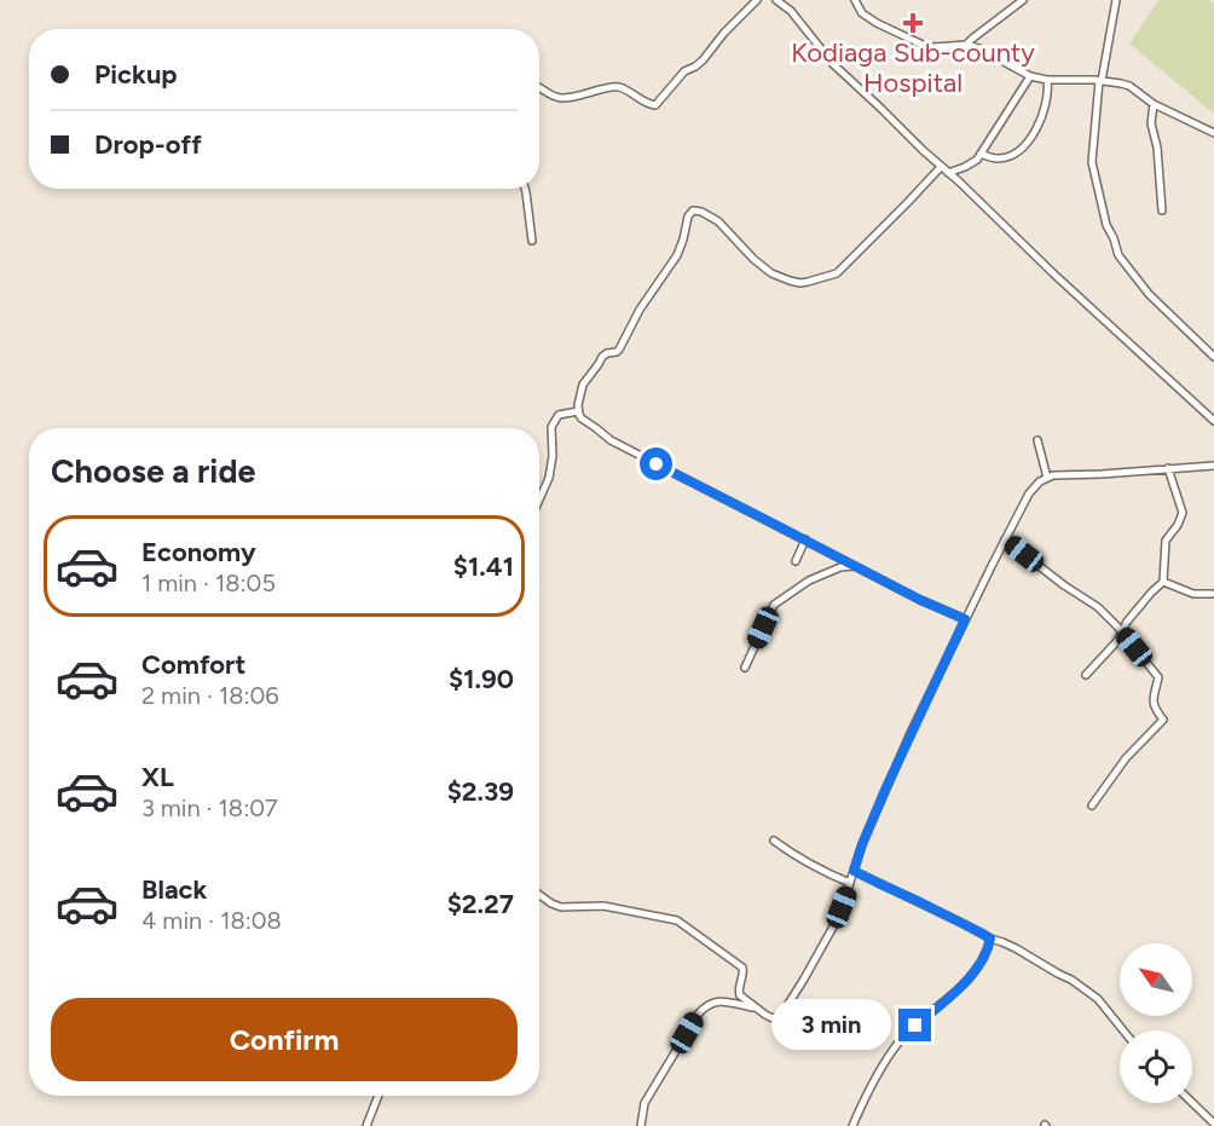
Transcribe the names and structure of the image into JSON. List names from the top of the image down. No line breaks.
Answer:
{"places":{"health":["Kodiaga Sub-county Hospital"]},"north":"top left","page":{"banner":["Pickup","Drop-off"],"heading":"Choose a ride","list":[{"name":"Economy","note":"1 min · 18:05","value":"$1.41"},{"name":"Comfort","note":"2 min · 18:06","value":"$1.90"},{"name":"XL","note":"3 min · 18:07","value":"$2.39"},{"name":"Black","note":"4 min · 18:08","value":"$2.27"}],"buttons":"Confirm","bubble":"3 min"}}
